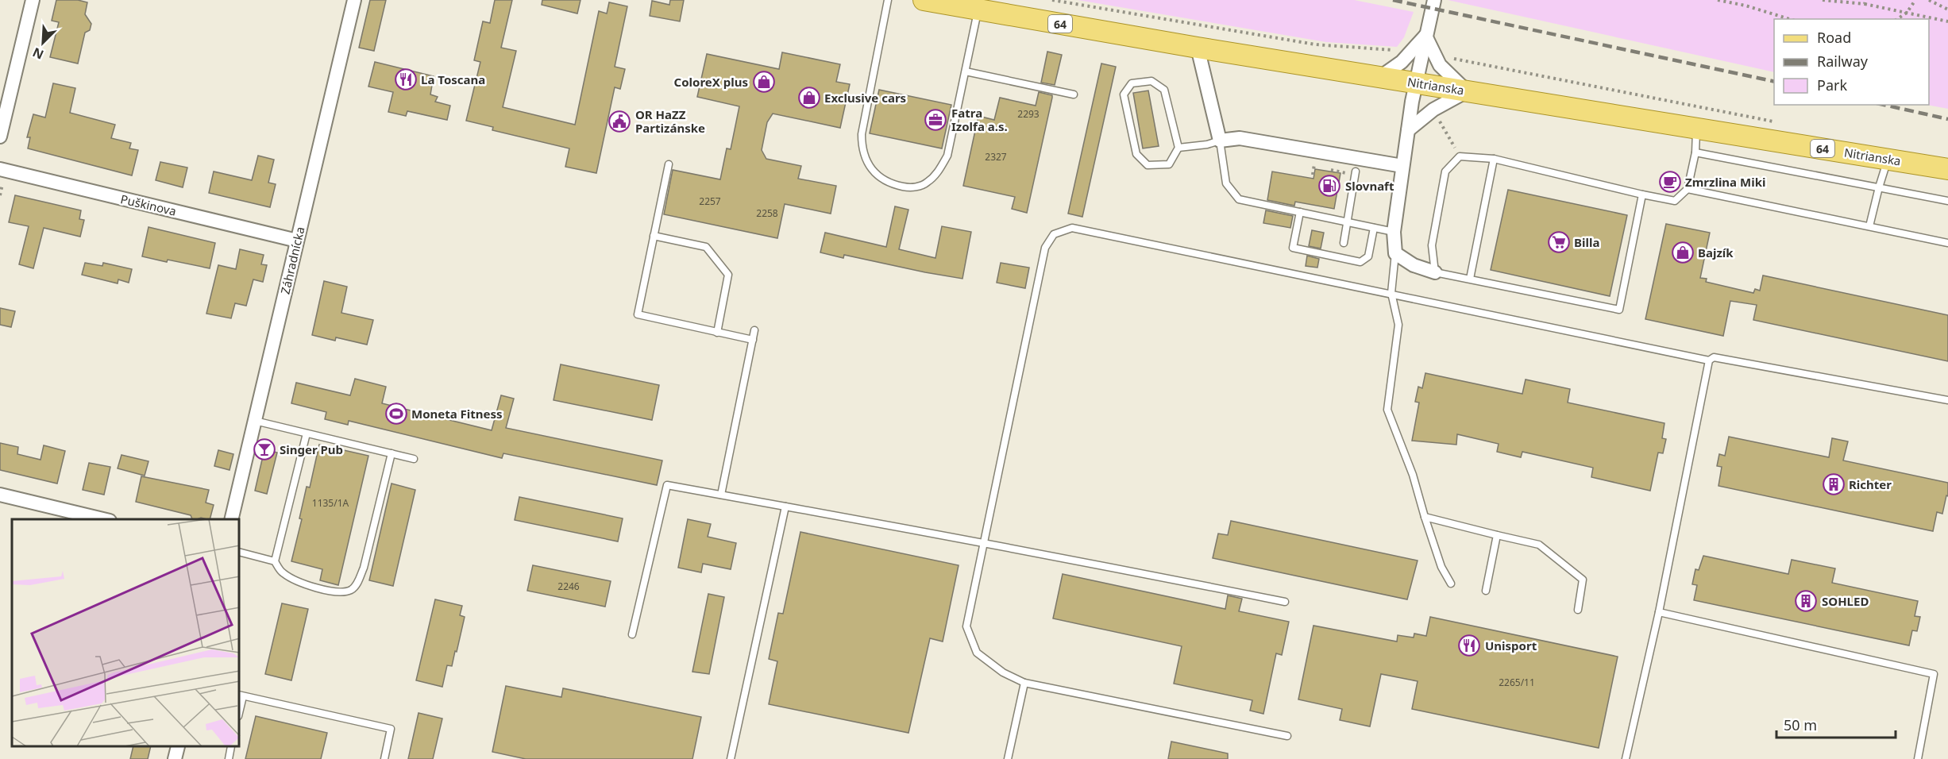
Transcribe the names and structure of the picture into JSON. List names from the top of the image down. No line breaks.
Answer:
{"streets":{"main road":["64","Nitrianska"],"street":["Puškinova","Záhradnícka"]},"crossings":[["Puškinova","Záhradnícka"]],"places":{"restaurant":["La Toscana","Unisport"],"shop":["ColoreX plus","Exclusive cars","Bajzík"],"office":["Fatra Izolfa a.s."],"public building":["OR HaZZ Partizánske"],"cafe":["Zmrzlina Miki"],"fuel station":["Slovnaft"],"supermarket":["Billa"],"sports":["Moneta Fitness"],"bar":["Singer Pub"],"building":["Richter","SOHLED"]},"house_numbers":["2293","2327","2257","2258","1135/1A","2246","2265/11"],"legend":["Road","Railway","Park"],"scale_bar":"50 m","north":"bottom left"}
